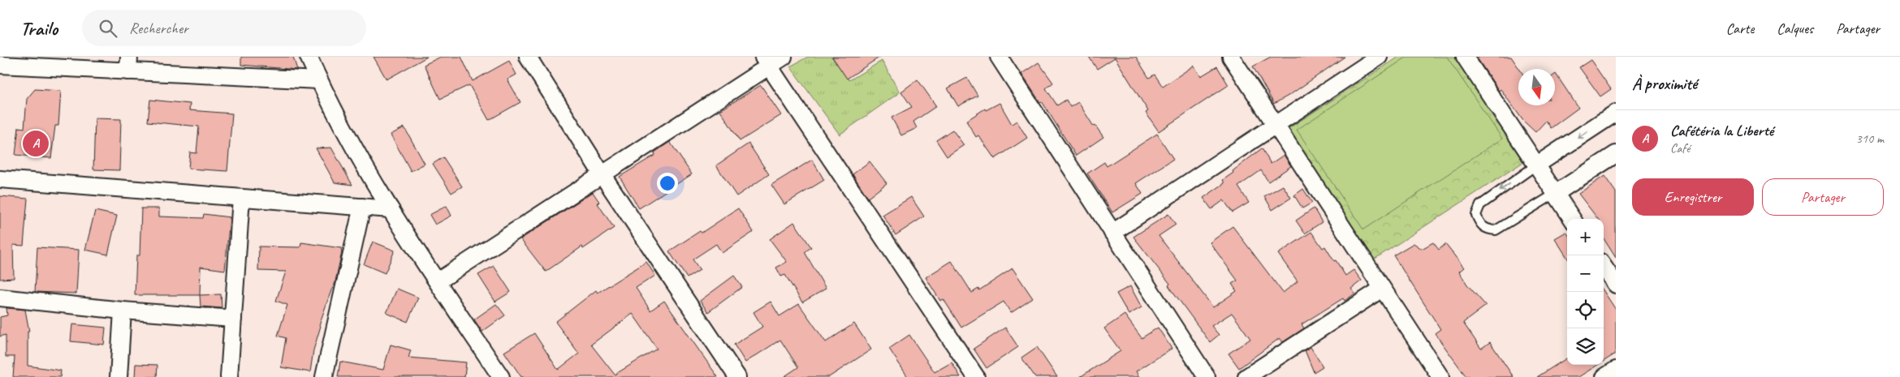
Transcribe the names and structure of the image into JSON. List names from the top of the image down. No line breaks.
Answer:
{"north":"bottom","page":{"header":"Trailo","search":"Rechercher","nav":["Carte","Calques","Partager"],"heading":"À proximité","list":[{"mark":"A","name":"Cafétéria la Liberté","note":"Café","value":"310 m"}],"pins":"A","buttons":["Enregistrer","Partager"],"map_buttons":["+","−"]}}
